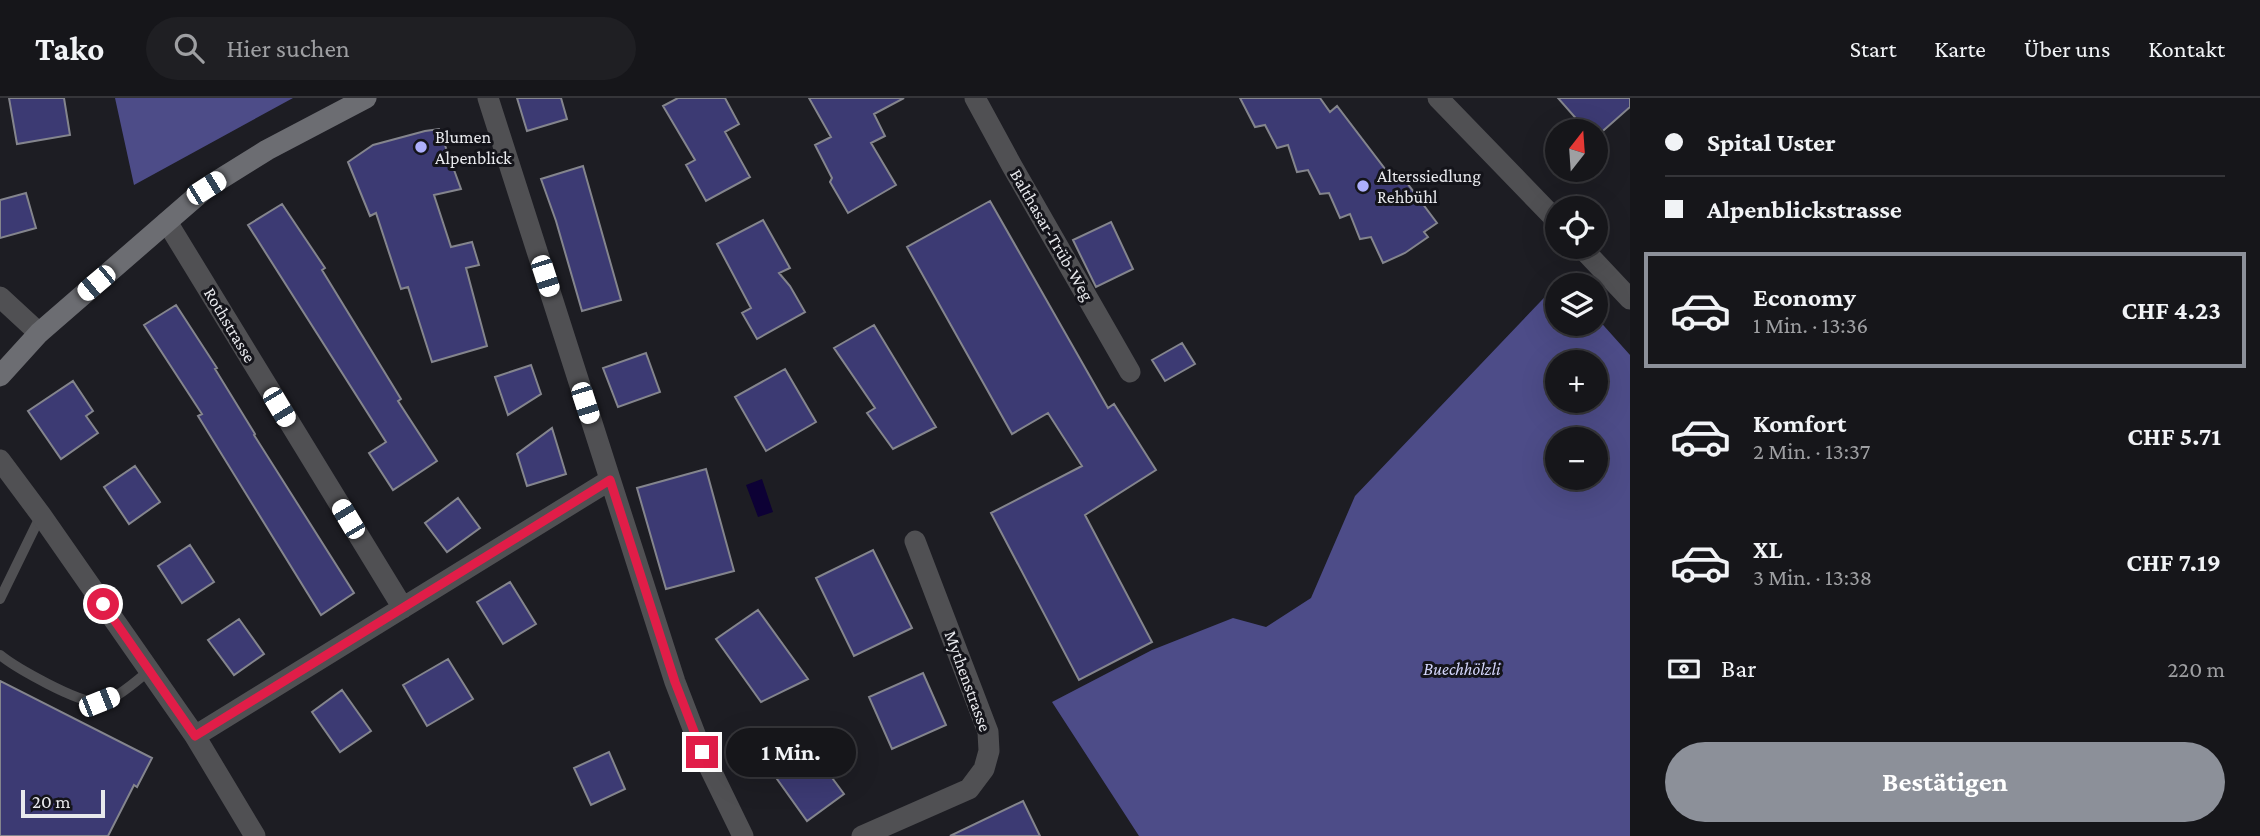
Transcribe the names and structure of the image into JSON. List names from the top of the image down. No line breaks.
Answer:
{"streets":{"street":["Balthasar-Trüb-Weg","Rothstrasse","Mythenstrasse"]},"parks":["Buechhölzli"],"places":["Blumen Alpenblick","Alterssiedlung Rehbühl"],"scale_bar":"20 m","north":"top","page":{"header":"Tako","search":"Hier suchen","nav":["Start","Karte","Über uns","Kontakt"],"banner":["Spital Uster","Alpenblickstrasse"],"map_buttons":["+","−"],"list":[{"name":"Economy","note":"1 Min. · 13:36","value":"CHF 4.23"},{"name":"Komfort","note":"2 Min. · 13:37","value":"CHF 5.71"},{"name":"XL","note":"3 Min. · 13:38","value":"CHF 7.19"}],"pay":["Bar","220 m"],"bubble":"1 Min.","buttons":"Bestätigen","scale":"20 m"}}
